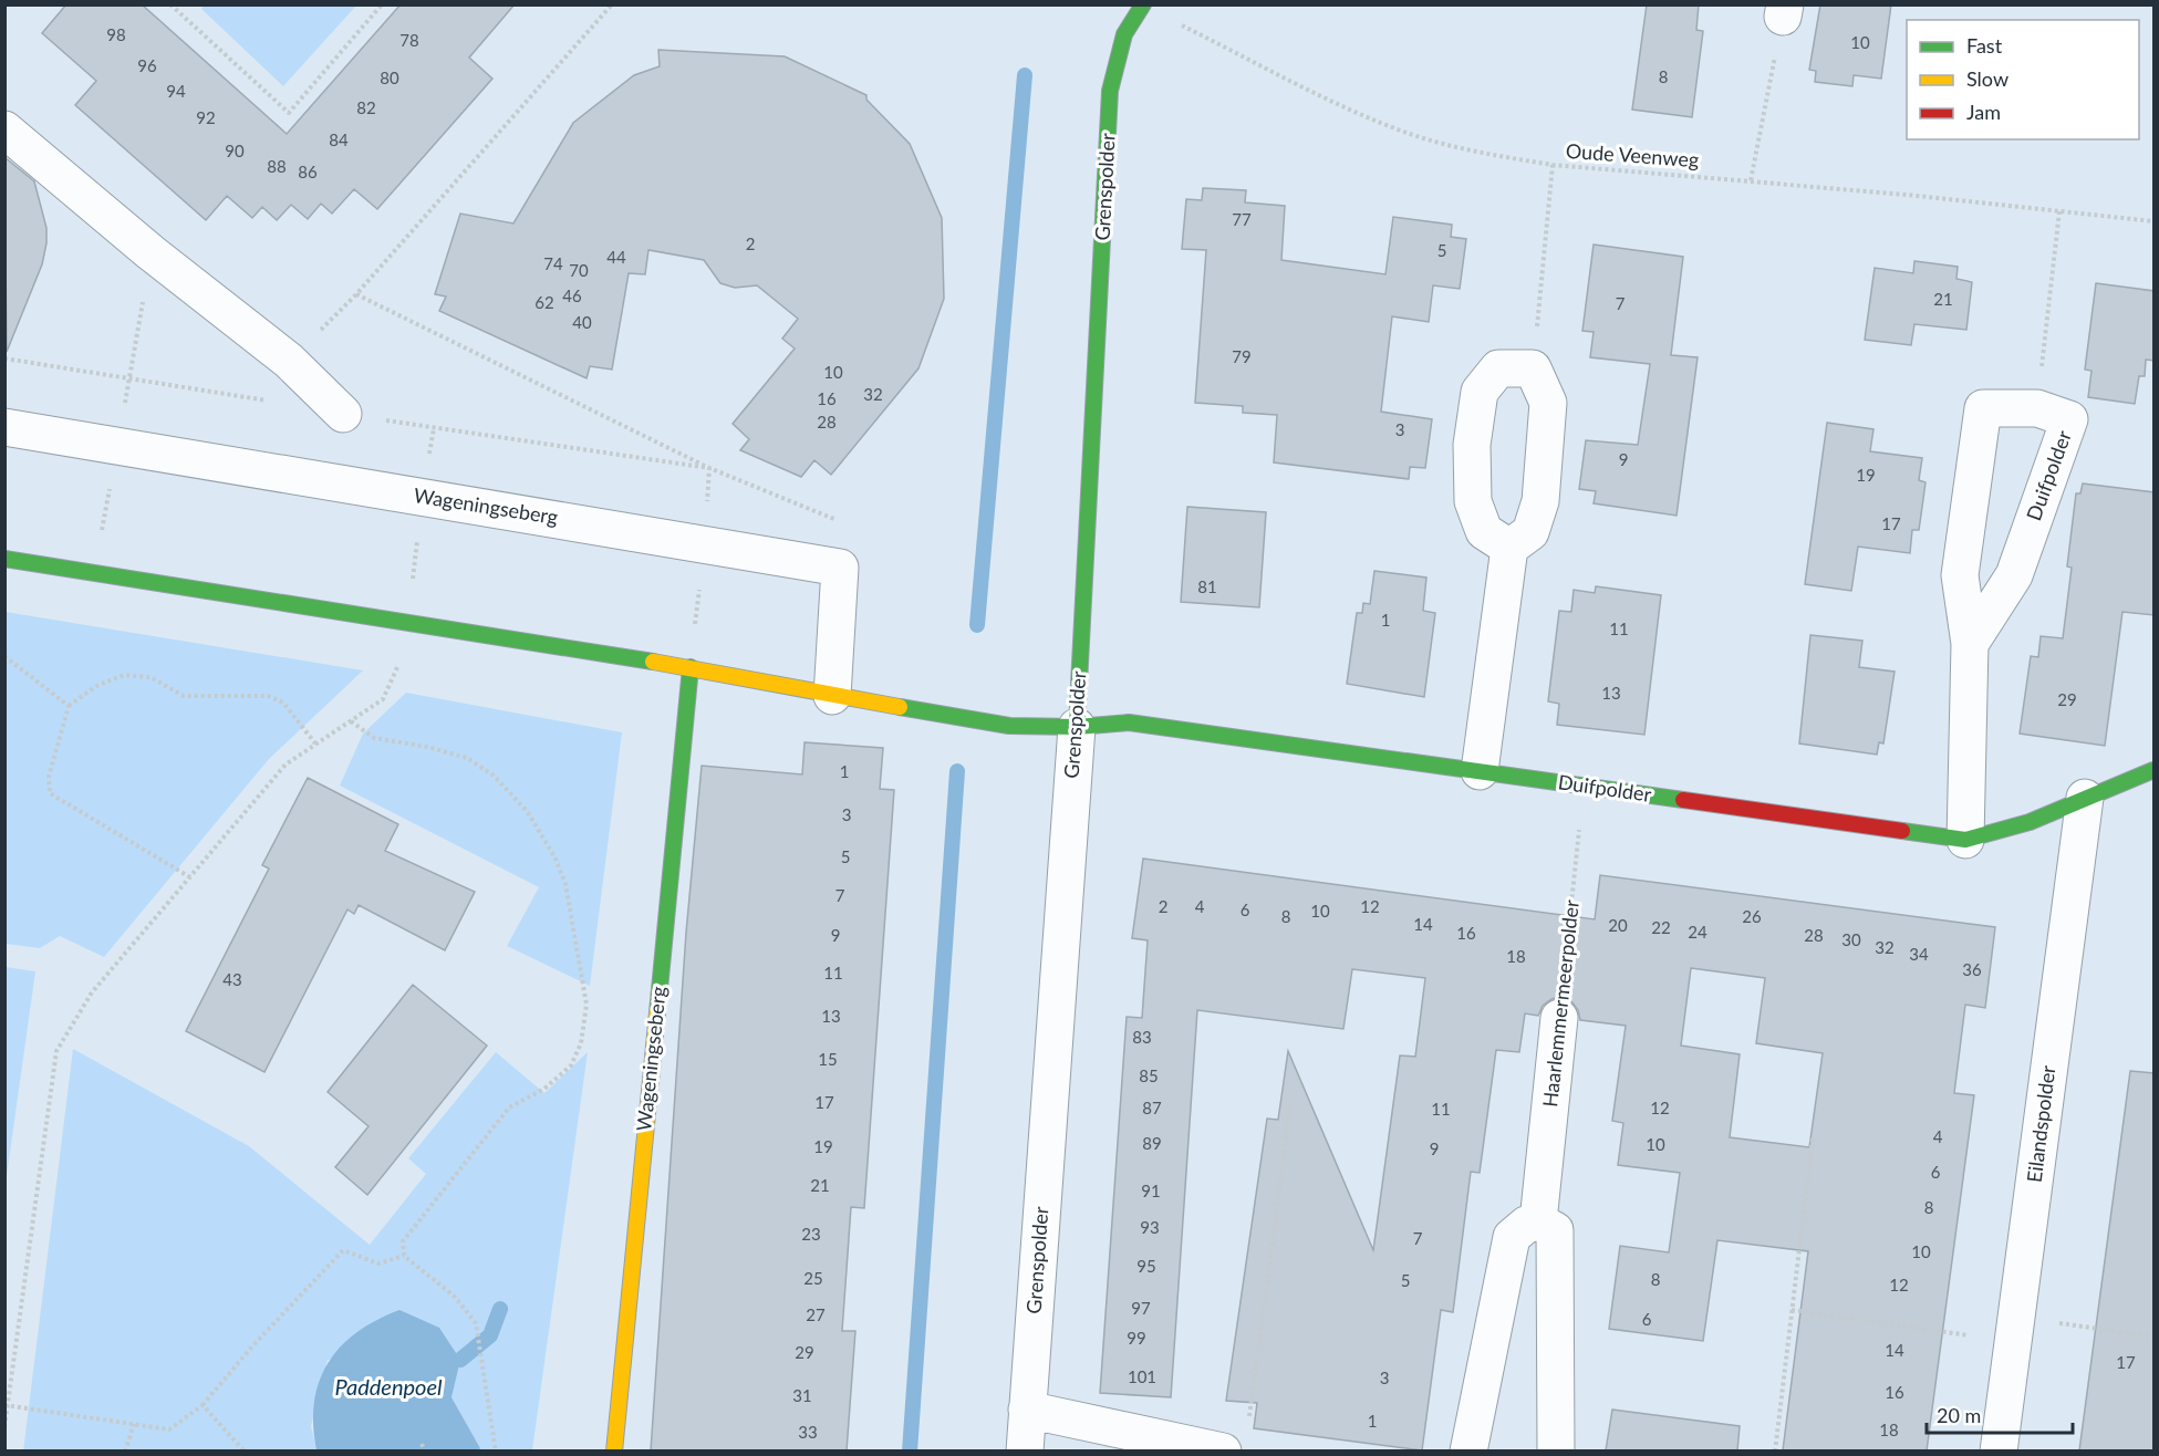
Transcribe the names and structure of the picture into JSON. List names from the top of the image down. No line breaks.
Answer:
{"streets":{"street":["Grenspolder","Duifpolder","Wageningseberg","Haarlemmermeerpolder","Eilandspolder"],"path":["Oude Veenweg"]},"crossings":[["Oude Veenweg","Grenspolder"],["Grenspolder","Duifpolder"],["Duifpolder","Haarlemmermeerpolder"],["Duifpolder","Eilandspolder"]],"water":["Paddenpoel"],"house_numbers":["98","78","10","96","8","80","94","82","92","84","90","88","86","77","2","5","44","74","70","46","21","62","7","40","79","10","32","16","28","3","9","19","17","81","1","11","13","29","1","3","5","7","2","4","12","6","10","8","26","14","20","22","24","16","9","28","30","32","34","18","36","11","43","13","83","15","85","17","87","12","11","4","89","10","19","9","6","21","91","8","93","23","7","10","95","25","8","5","12","97","27","6","99","14","29","17","101","3","16","31","1","18","33"],"legend":["Fast","Slow","Jam"],"scale_bar":"20 m"}
